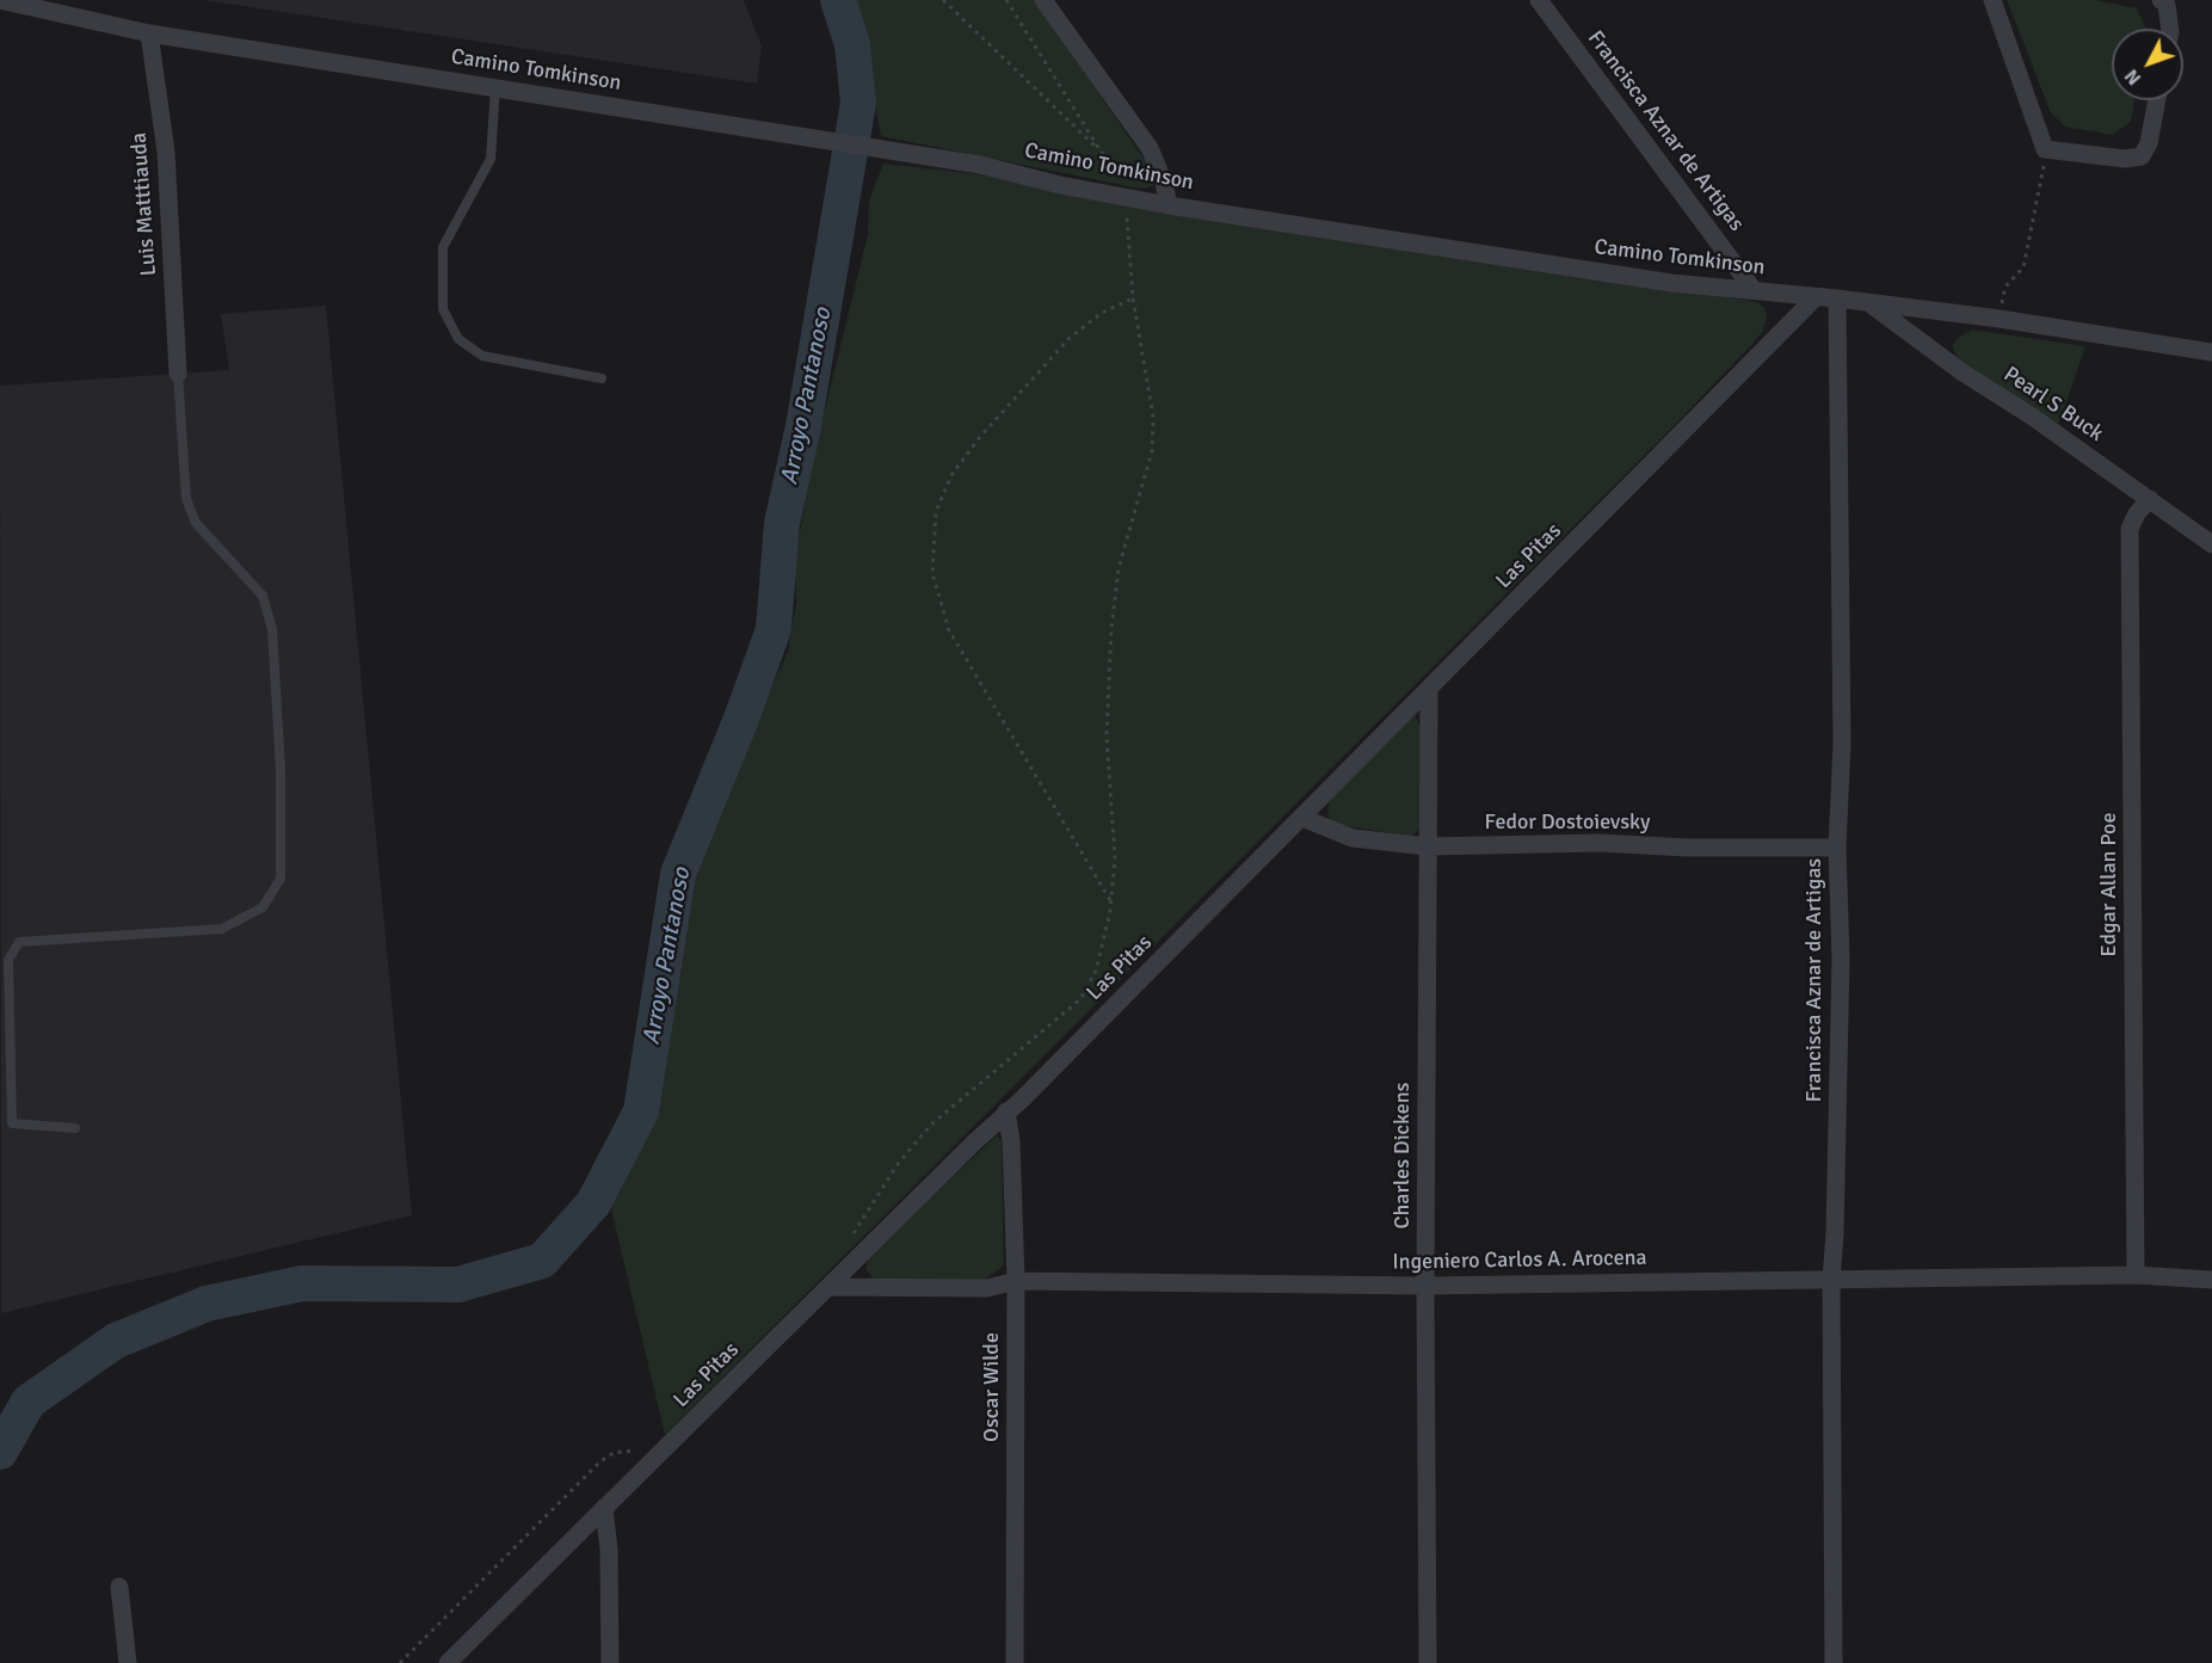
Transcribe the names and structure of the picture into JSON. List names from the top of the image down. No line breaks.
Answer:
{"streets":{"street":["Camino Tomkinson","Francisca Aznar de Artigas","Luis Matttiauda","Pearl S Buck","Las Pitas","Fedor Dostoievsky","Edgar Allan Poe","Charles Dickens","Ingeniero Carlos A. Arocena","Oscar Wilde"]},"crossings":[["Camino Tomkinson","Francisca Aznar de Artigas"],["Camino Tomkinson","Luis Matttiauda"],["Camino Tomkinson","Pearl S Buck"],["Camino Tomkinson","Las Pitas"],["Francisca Aznar de Artigas","Fedor Dostoievsky"],["Francisca Aznar de Artigas","Ingeniero Carlos A. Arocena"],["Pearl S Buck","Edgar Allan Poe"],["Las Pitas","Fedor Dostoievsky"],["Las Pitas","Charles Dickens"],["Las Pitas","Ingeniero Carlos A. Arocena"],["Las Pitas","Oscar Wilde"],["Fedor Dostoievsky","Charles Dickens"],["Edgar Allan Poe","Ingeniero Carlos A. Arocena"],["Charles Dickens","Ingeniero Carlos A. Arocena"],["Ingeniero Carlos A. Arocena","Oscar Wilde"]],"water":["Arroyo Pantanoso"],"north":"bottom left"}
